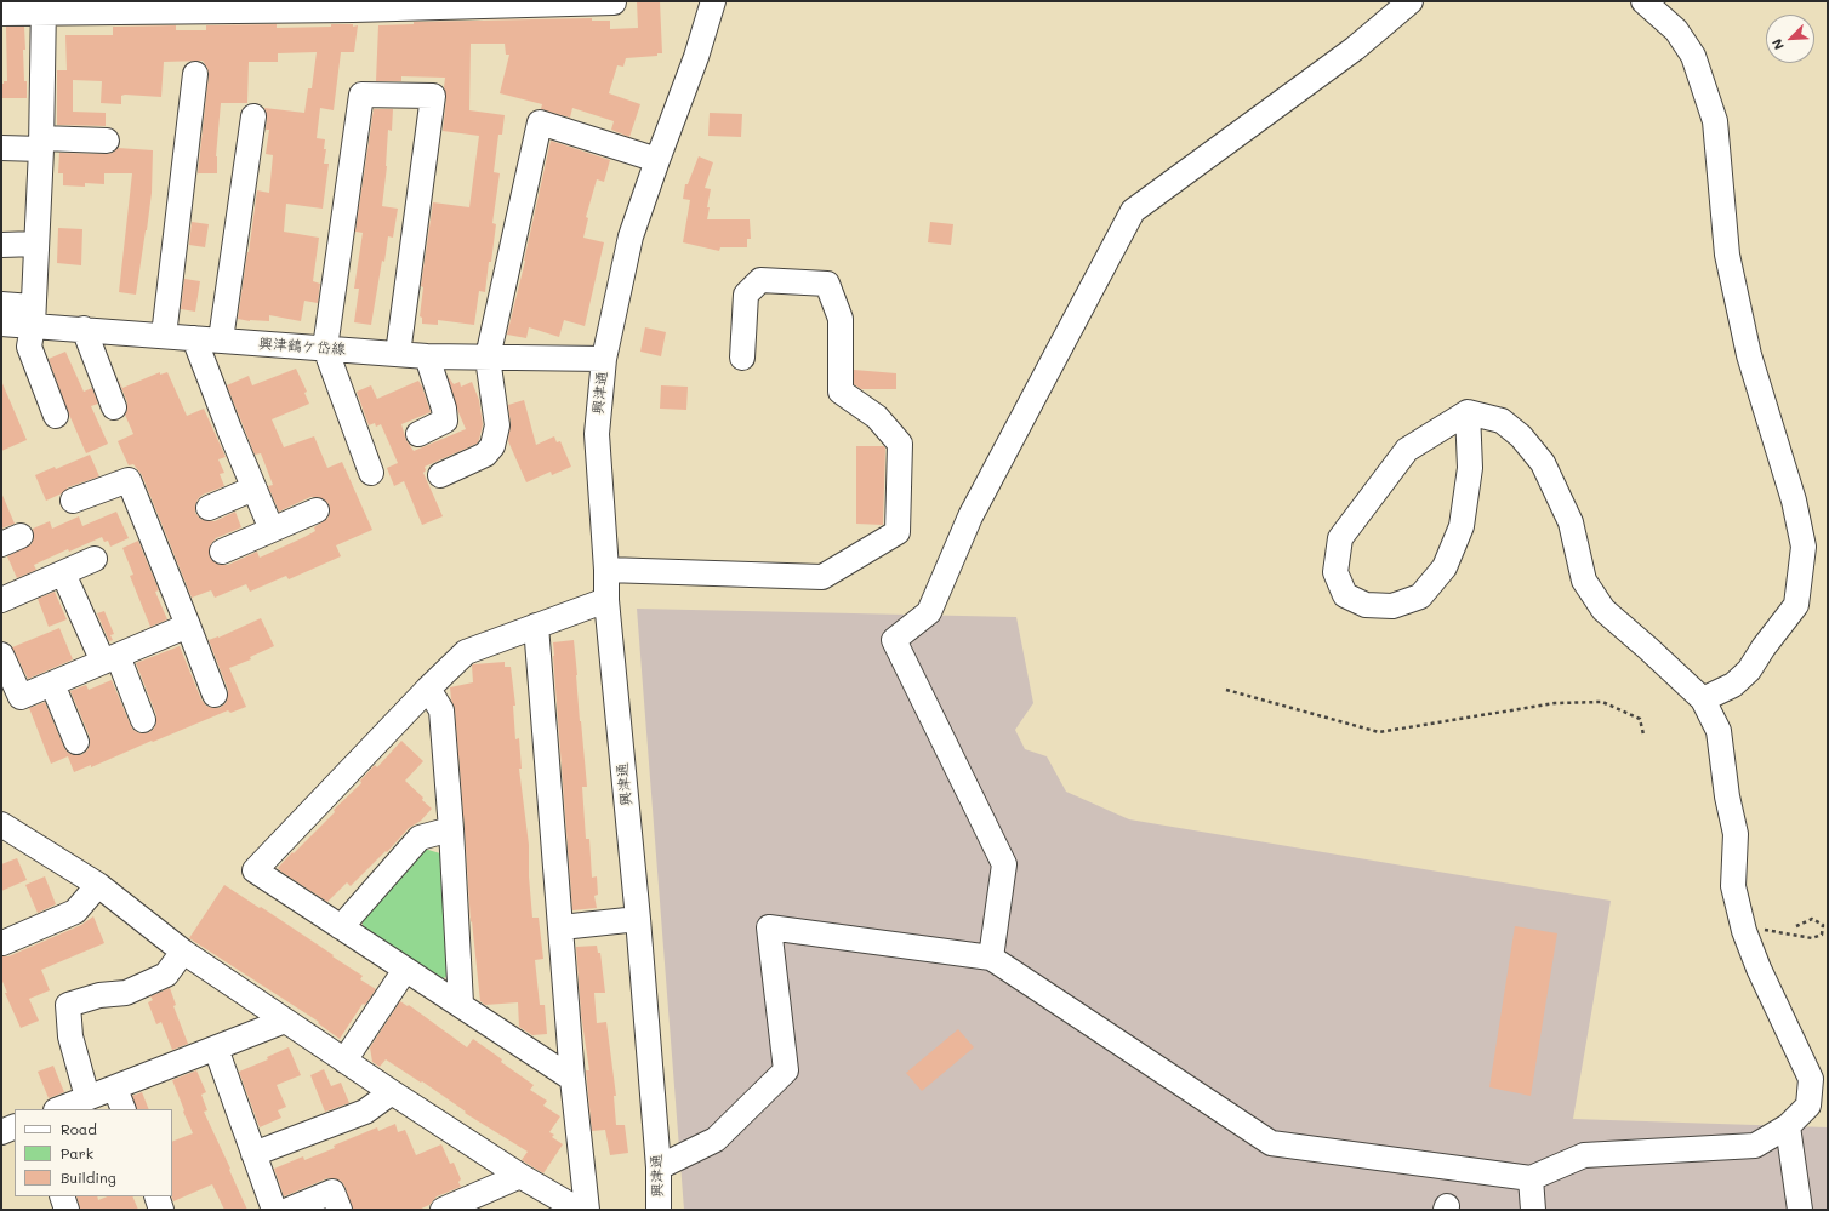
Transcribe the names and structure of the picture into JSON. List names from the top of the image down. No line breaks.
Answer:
{"streets":{"street":["興津鶴ケ岱線","興津通"]},"crossings":[["興津鶴ケ岱線","興津通"]],"legend":["Road","Park","Building"],"north":"bottom left"}
